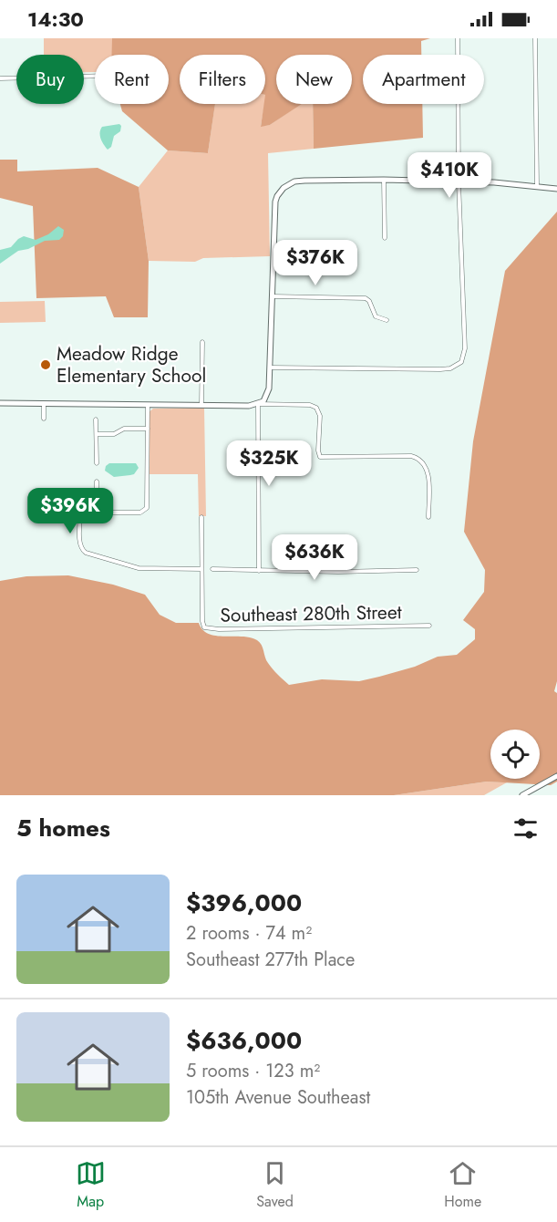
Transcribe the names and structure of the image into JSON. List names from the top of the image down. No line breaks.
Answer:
{"streets":{"street":["Southeast 280th Street"]},"places":["Meadow Ridge Elementary School"],"page":{"status":"14:30","chip":["Buy","Rent","Filters","New","Apartment"],"price":["$410K","$376K","$325K","$396K","$636K"],"heading":"5 homes","list":[{"name":"$396,000","note":"2 rooms · 74 m² · Southeast 277th Place"},{"name":"$636,000","note":"5 rooms · 123 m² · 105th Avenue Southeast"}],"tabs":["Map","Saved","Home"]}}
